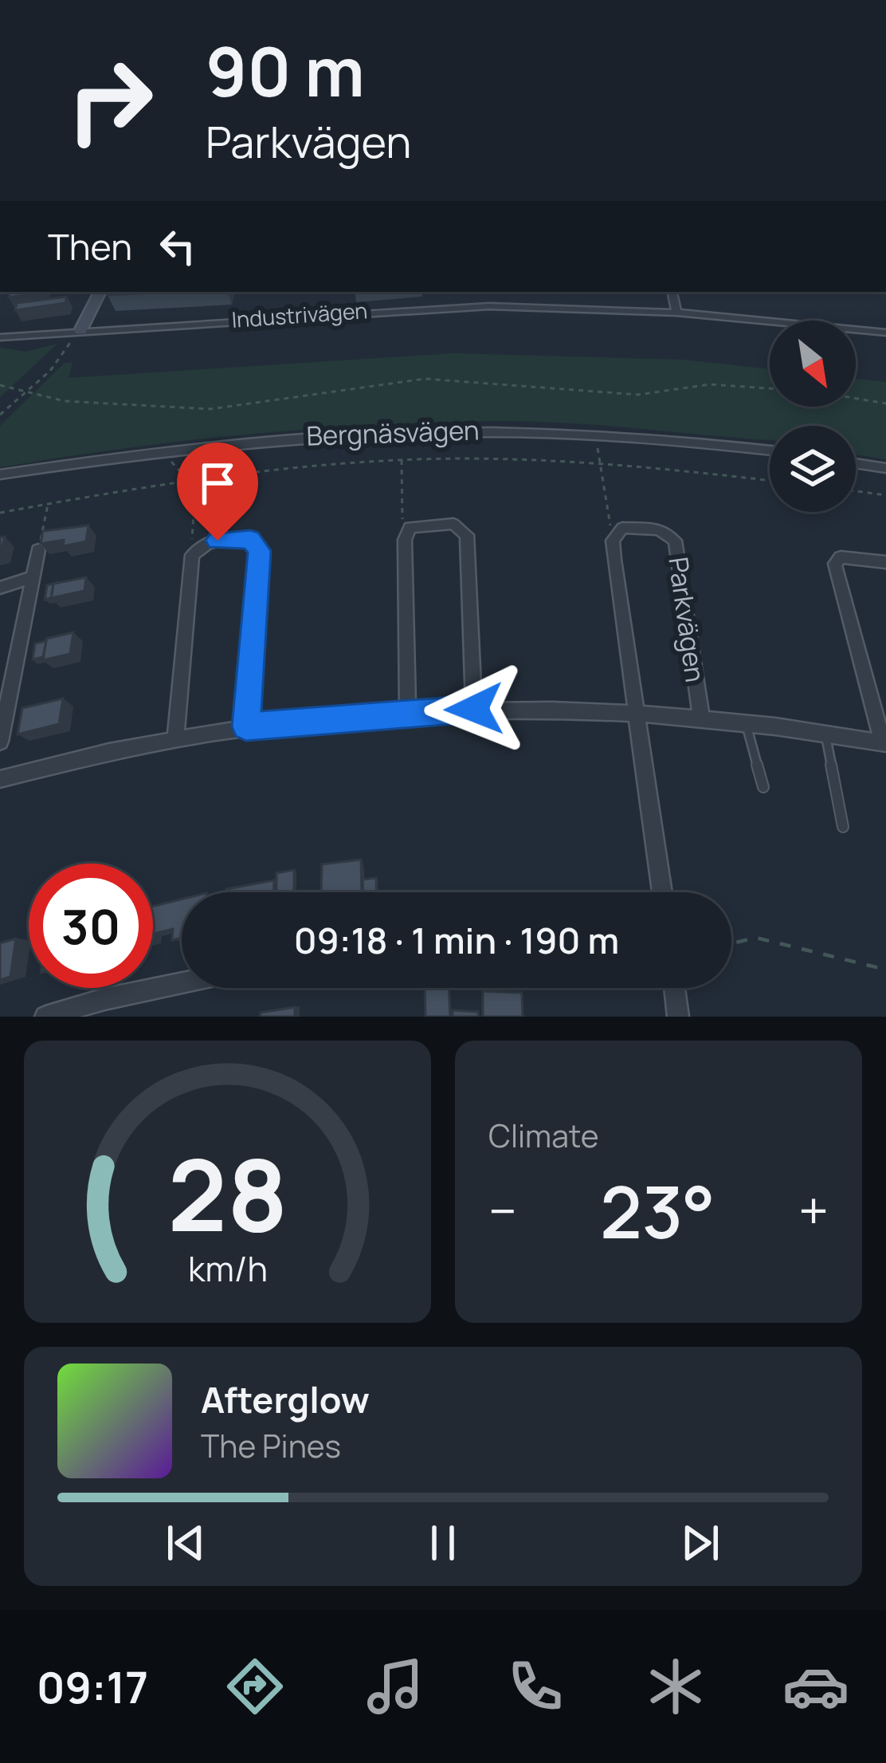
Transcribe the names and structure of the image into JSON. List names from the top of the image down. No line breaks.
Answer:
{"streets":{"street":["Industrivägen","Bergnäsvägen","Parkvägen"]},"north":"bottom right","page":{"turn":["90 m","Parkvägen"],"then":"Then","limit":"30","trip":"09:18 · 1 min · 190 m","tile":"Climate","heat":["−","23°","+"],"song":["Afterglow","The Pines"],"tabs":"09:17","gauge":["28","km/h"]}}
